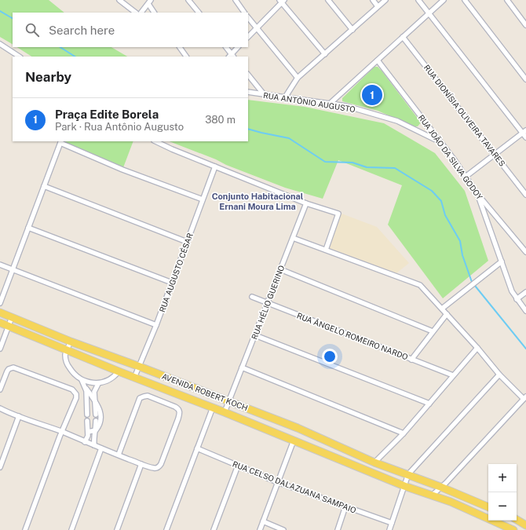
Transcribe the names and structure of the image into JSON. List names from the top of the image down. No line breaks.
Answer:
{"streets":{"main road":["AVENIDA ROBERT KOCH"],"street":["RUA ANTÔNIO AUGUSTO","RUA DIONÍSIA OLIVEIRA TAVARES","RUA JOÃO DA SILVA GODOY","RUA AUGUSTO CÉSAR","RUA HÉLIO GUERINO","RUA ÂNGELO ROMEIRO NARDO","RUA CELSO DALAZUANA SAMPAIO"]},"crossings":[["RUA ANTÔNIO AUGUSTO","RUA JOÃO DA SILVA GODOY"],["RUA AUGUSTO CÉSAR","AVENIDA ROBERT KOCH"],["RUA HÉLIO GUERINO","RUA ÂNGELO ROMEIRO NARDO"],["RUA HÉLIO GUERINO","AVENIDA ROBERT KOCH"]],"districts":["Conjunto Habitacional Ernani Moura Lima"],"page":{"search":"Search here","heading":"Nearby","pins":"1","list":[{"mark":"1","name":"Praça Edite Borela","note":"Park · Rua Antônio Augusto","value":"380 m"}],"map_buttons":["+","−"]}}
